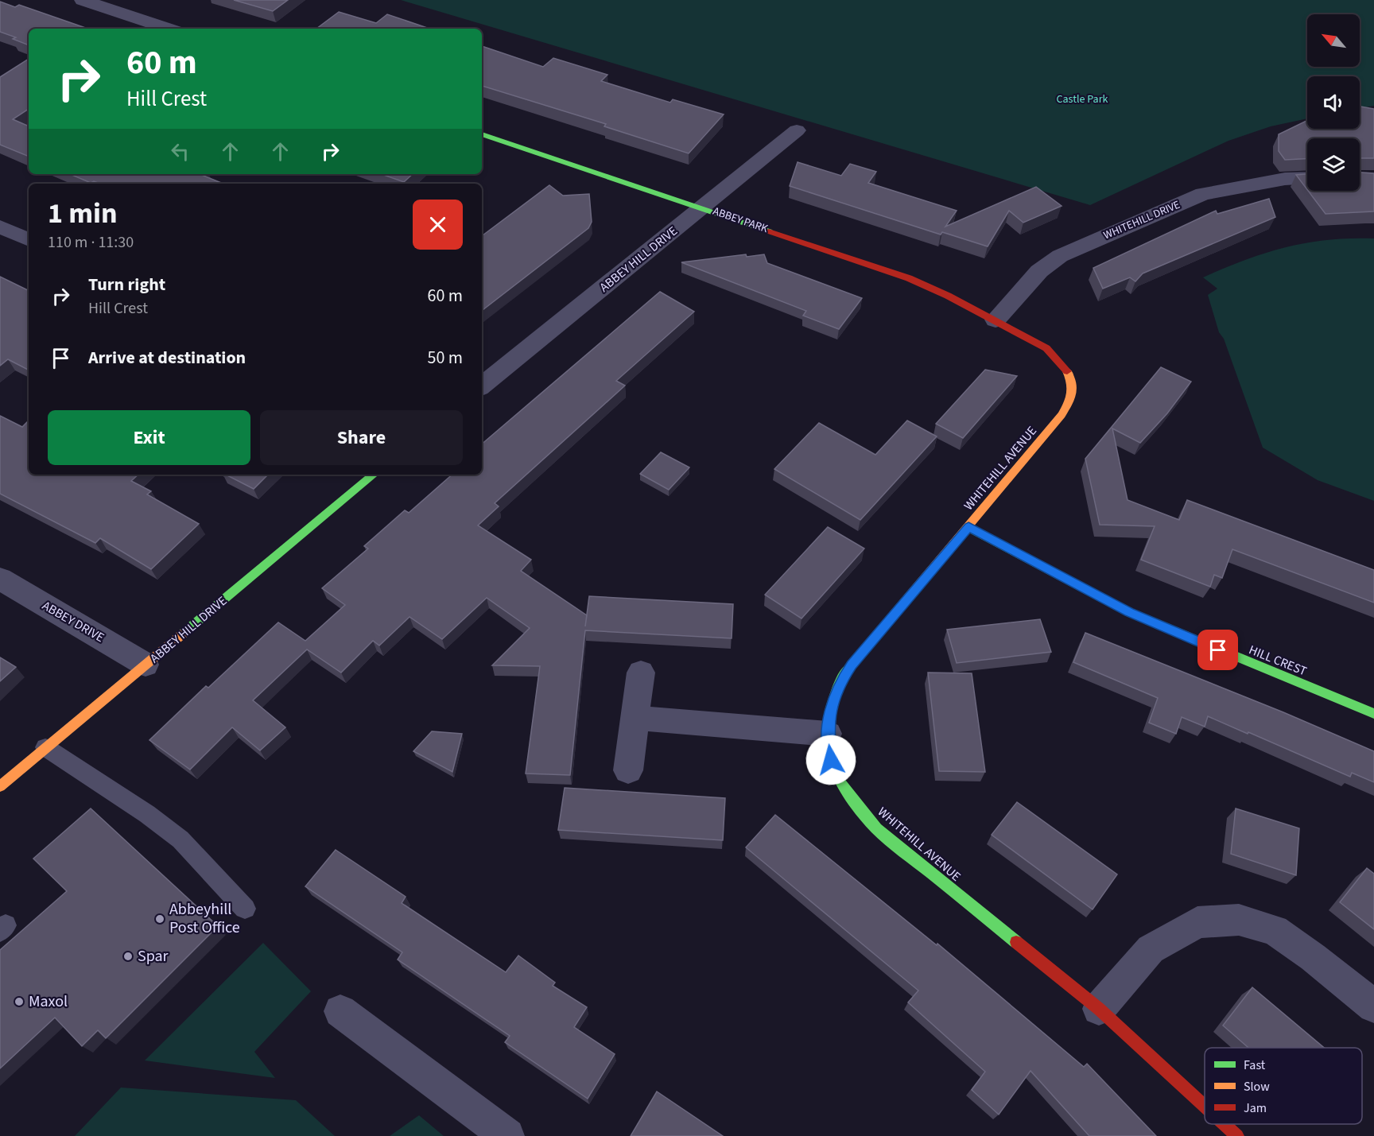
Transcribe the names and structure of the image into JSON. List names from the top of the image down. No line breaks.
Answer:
{"streets":{"street":["ABBEY PARK","WHITEHILL DRIVE","ABBEY HILL DRIVE","WHITEHILL AVENUE","ABBEY DRIVE","HILL CREST"]},"crossings":[["ABBEY PARK","WHITEHILL DRIVE"],["ABBEY PARK","ABBEY HILL DRIVE"],["ABBEY PARK","WHITEHILL AVENUE"],["WHITEHILL DRIVE","WHITEHILL AVENUE"],["ABBEY HILL DRIVE","ABBEY DRIVE"],["WHITEHILL AVENUE","HILL CREST"]],"parks":["Castle Park"],"places":["Abbeyhill Post Office","Spar","Maxol"],"legend":["Fast","Slow","Jam"],"north":"top left","page":{"turn":["60 m","Hill Crest"],"heading":["1 min","110 m · 11:30"],"list":[{"name":"Turn right","note":"Hill Crest","value":"60 m"},{"name":"Arrive at destination","value":"50 m"}],"buttons":["Exit","Share"]}}
